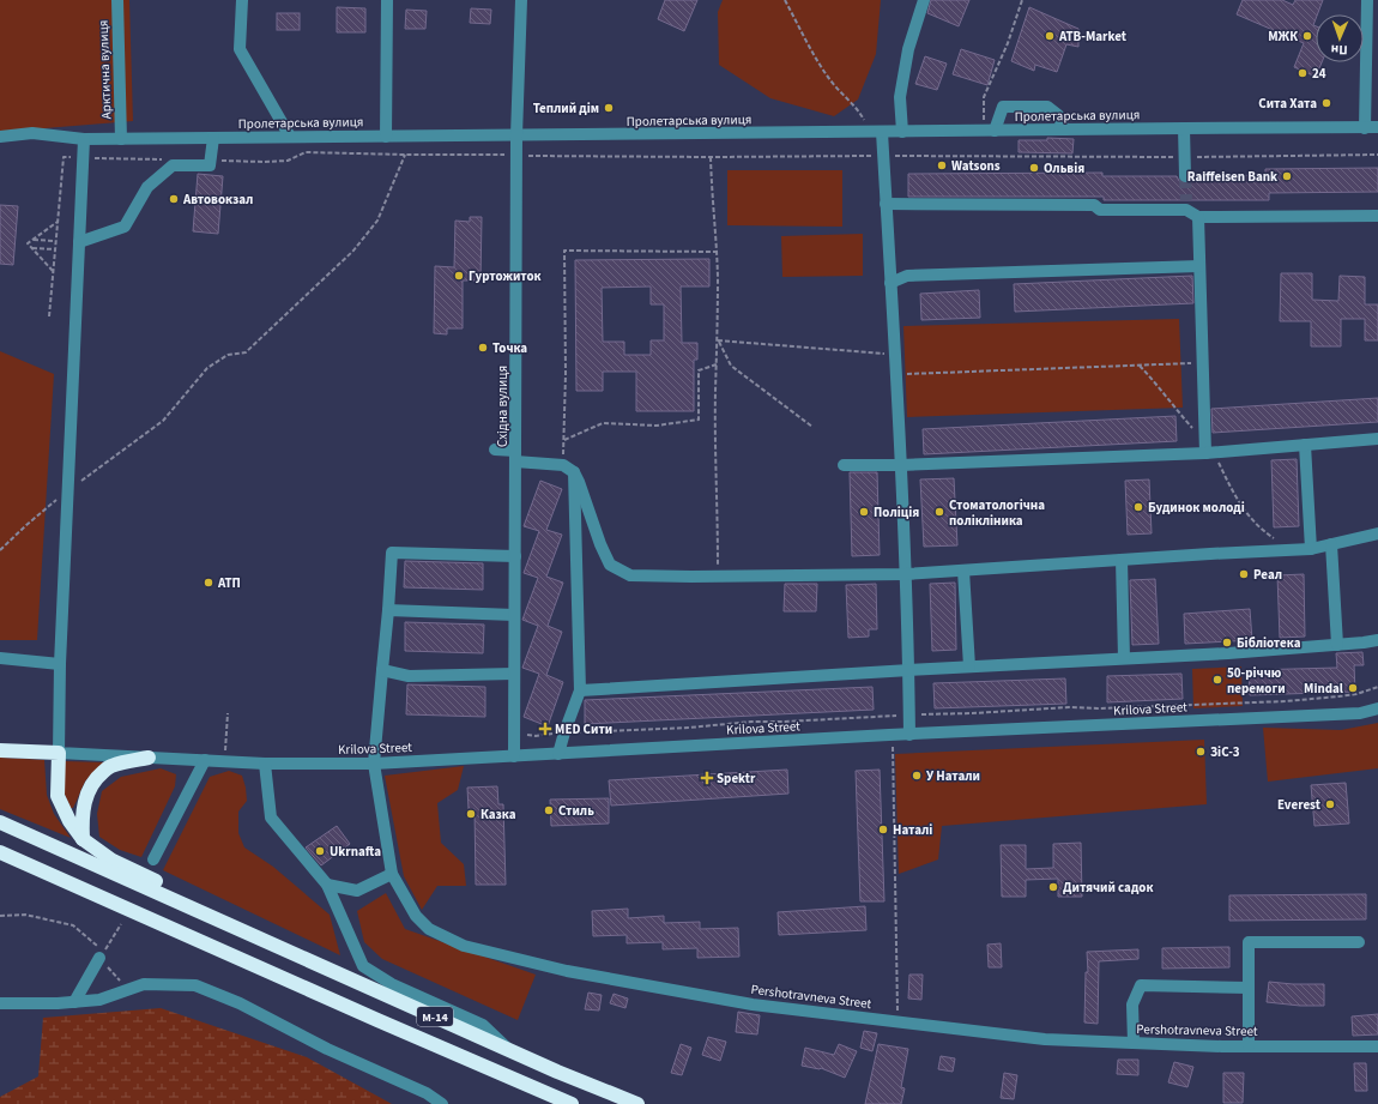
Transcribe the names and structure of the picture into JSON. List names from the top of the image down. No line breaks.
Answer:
{"streets":{"highway":["М-14"],"street":["Арктична вулиця","Пролетарська вулиця","Східна вулиця","Krilova Street","Pershotravneva Street"]},"crossings":[["Арктична вулиця","Пролетарська вулиця"],["Пролетарська вулиця","Східна вулиця"],["Східна вулиця","Krilova Street"],["Східна вулиця","Pershotravneva Street"],["Krilova Street","Pershotravneva Street"]],"places":{"other":["ATB-Market","МЖК","24","Сита Хата","Теплий дім","Watsons","Ольвія","Raiffeisen Bank","Автовокзал","Гуртожиток","Точка","Будинок молоді","Поліція","Стоматологічна полікліника","Реал","АТП","Бібліотека","50-річчю перемоги","Mindal","ЗіС-3","У Натали","Everest","Стиль","Казка","Наталі","Ukrnafta","Дитячий садок"],"health":["MED Сити","Spektr"]},"north":"bottom"}
